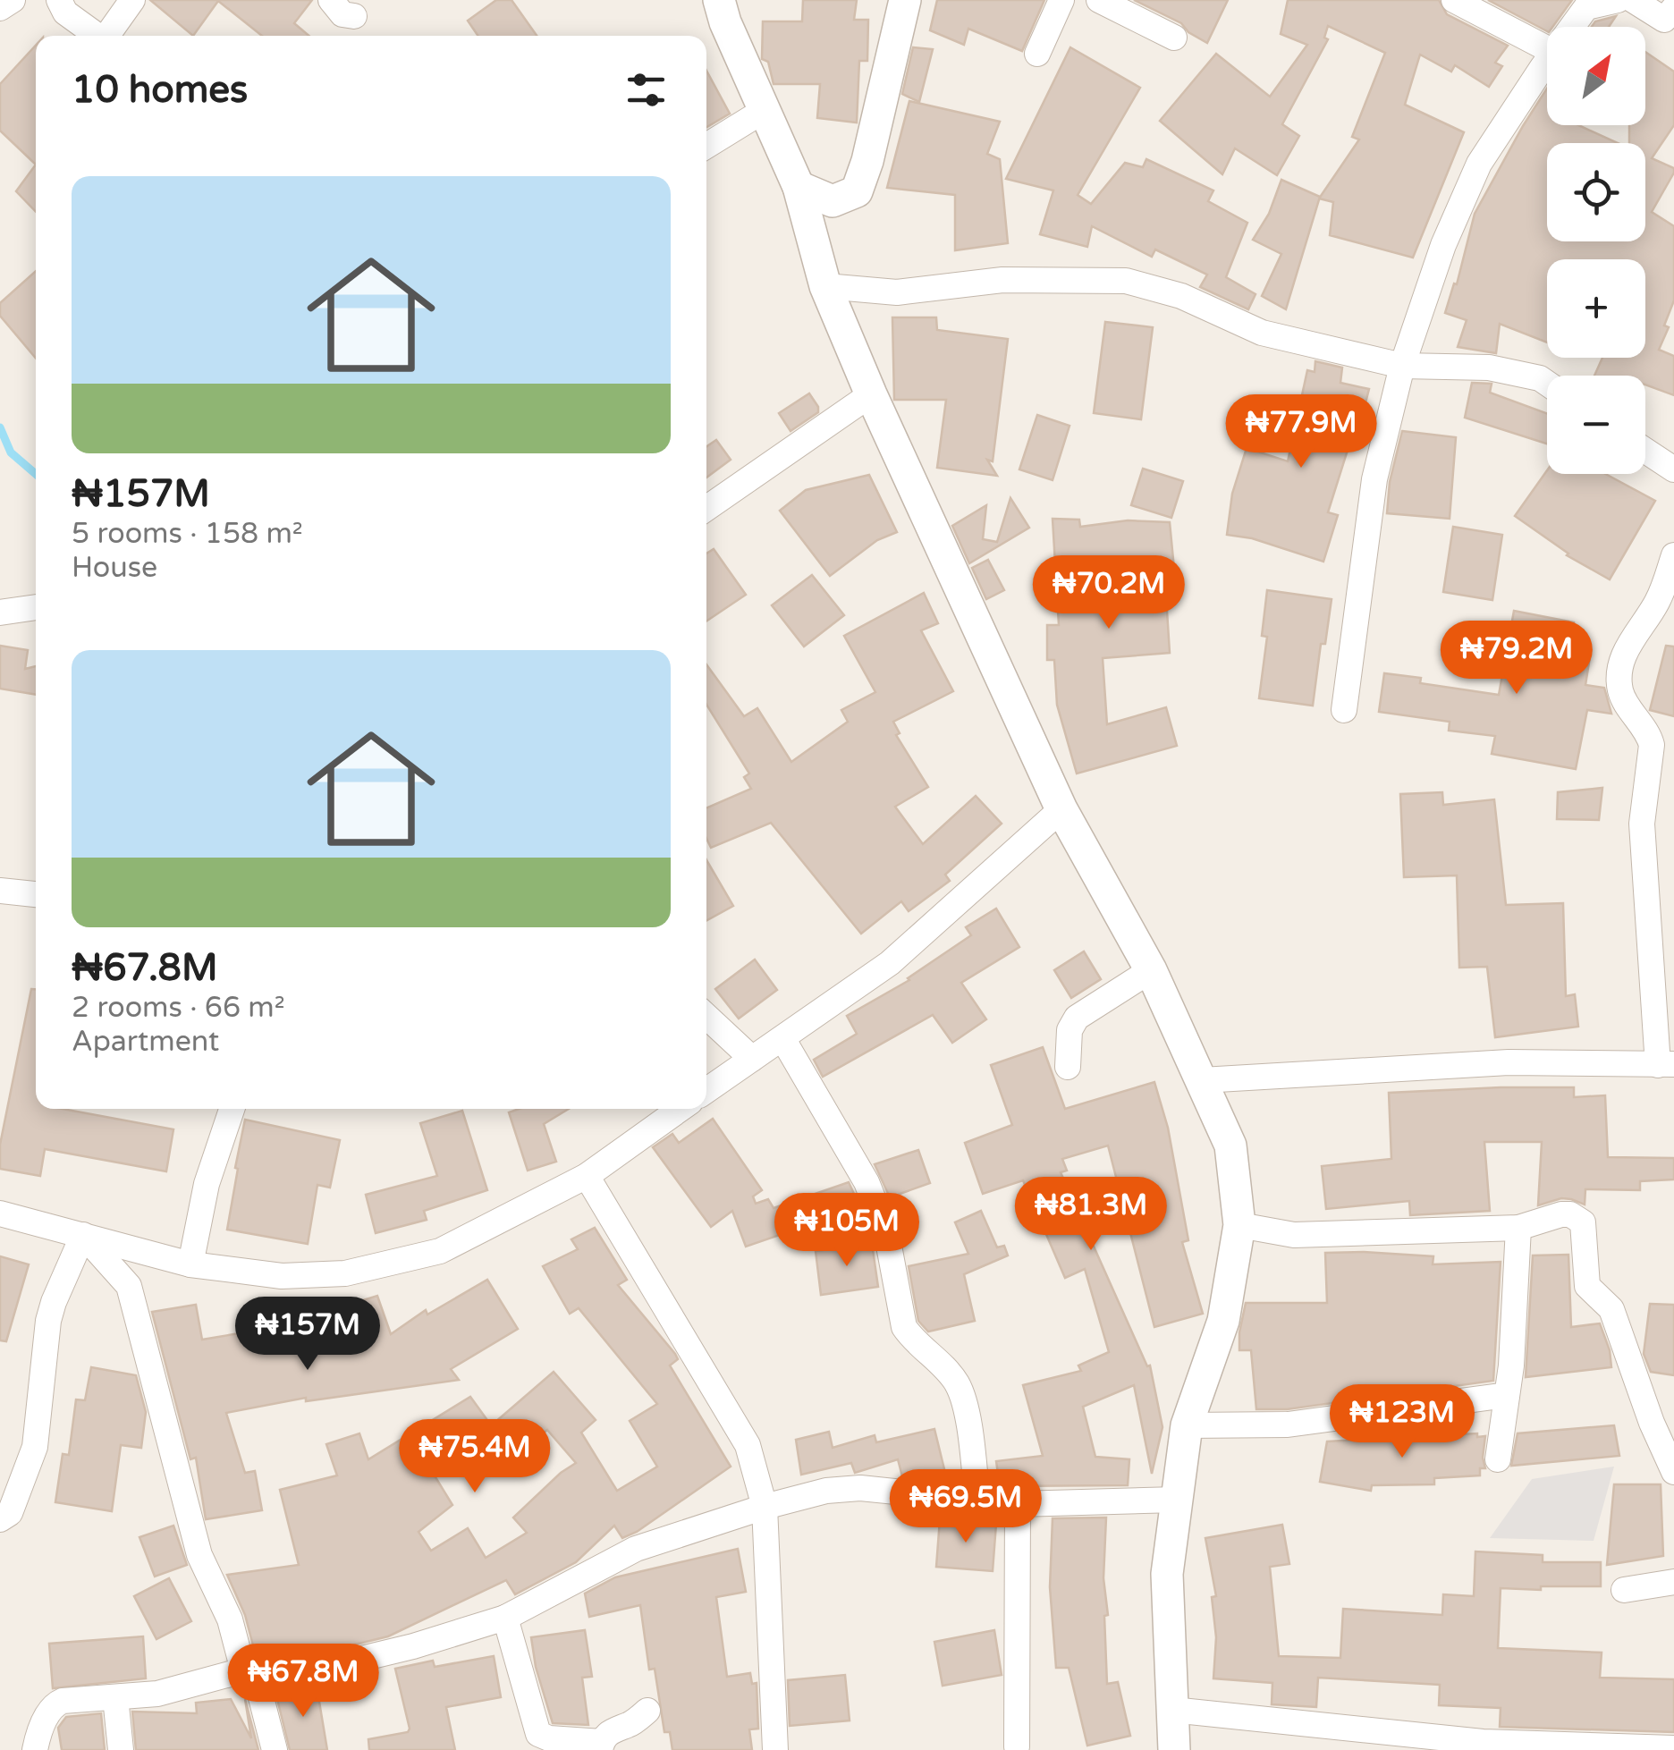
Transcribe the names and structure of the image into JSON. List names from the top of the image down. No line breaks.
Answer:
{"north":"top right","page":{"map_buttons":["+","−"],"heading":"10 homes","list":[{"name":"₦157M","note":"5 rooms · 158 m² · House"},{"name":"₦67.8M","note":"2 rooms · 66 m² · Apartment"}],"price":["₦77.9M","₦70.2M","₦79.2M","₦81.3M","₦105M","₦157M","₦123M","₦75.4M","₦69.5M","₦67.8M"]}}
